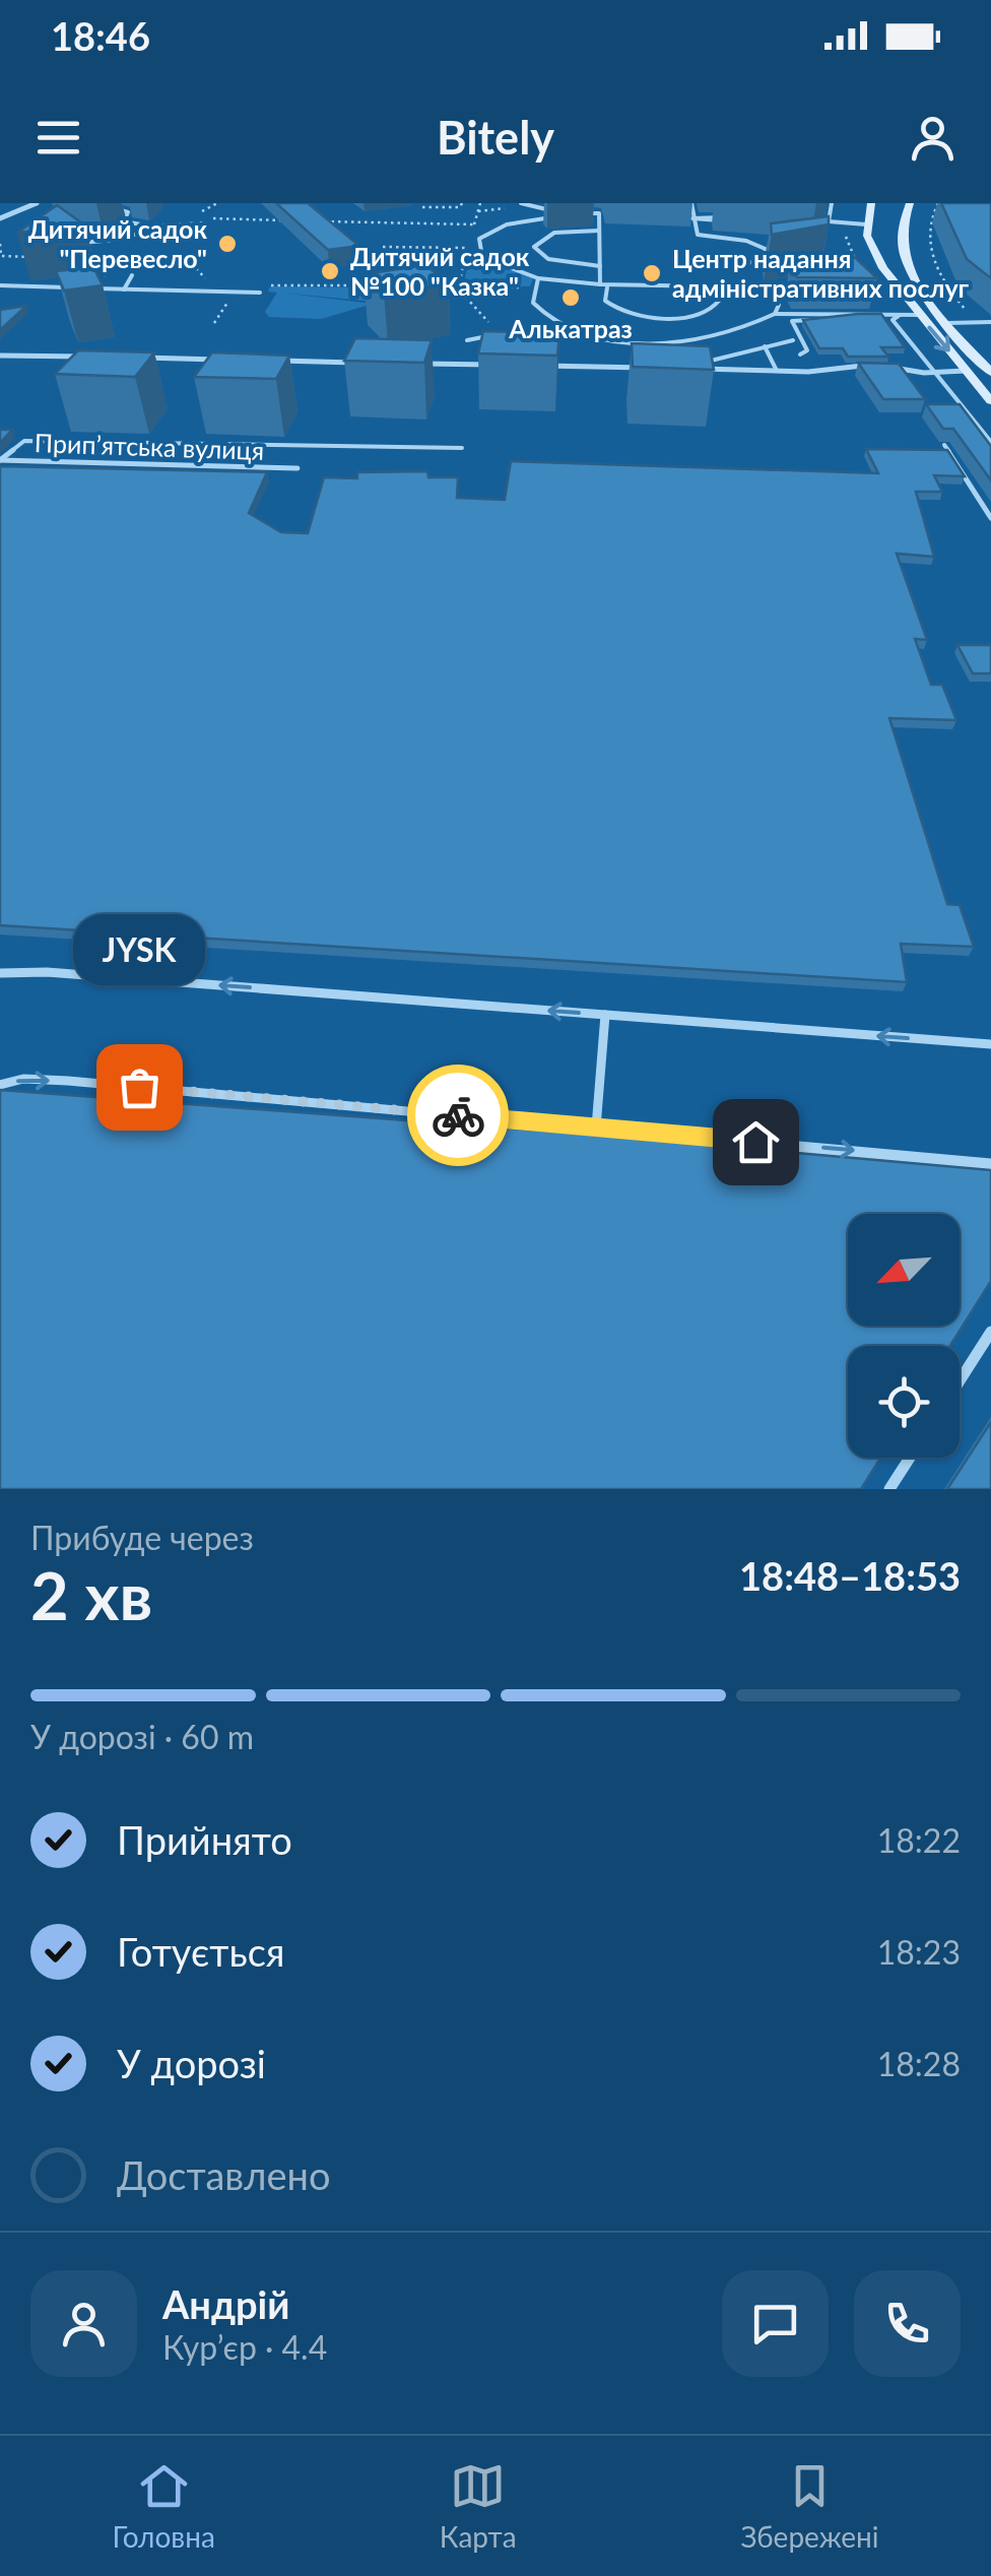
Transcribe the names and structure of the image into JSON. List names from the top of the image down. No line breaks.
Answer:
{"streets":{"lane":["Припʼятська вулиця"]},"places":["Дитячий садок \"Перевесло\"","Дитячий садок №100 \"Казка\"","Центр надання адміністративних послуг","Алькатраз","JYSK"],"north":"bottom left","page":{"status":"18:46","header":"Bitely","bubble":"JYSK","heading":["2 хв","Прибуде через","18:48–18:53"],"panel":["Андрій","Кур’єр · 4.4"],"bar":"У дорозі · 60 m","list":[["Прийнято","18:22"],["Готується","18:23"],["У дорозі","18:28"],"Доставлено"],"tabs":["Головна","Карта","Збережені"]}}
